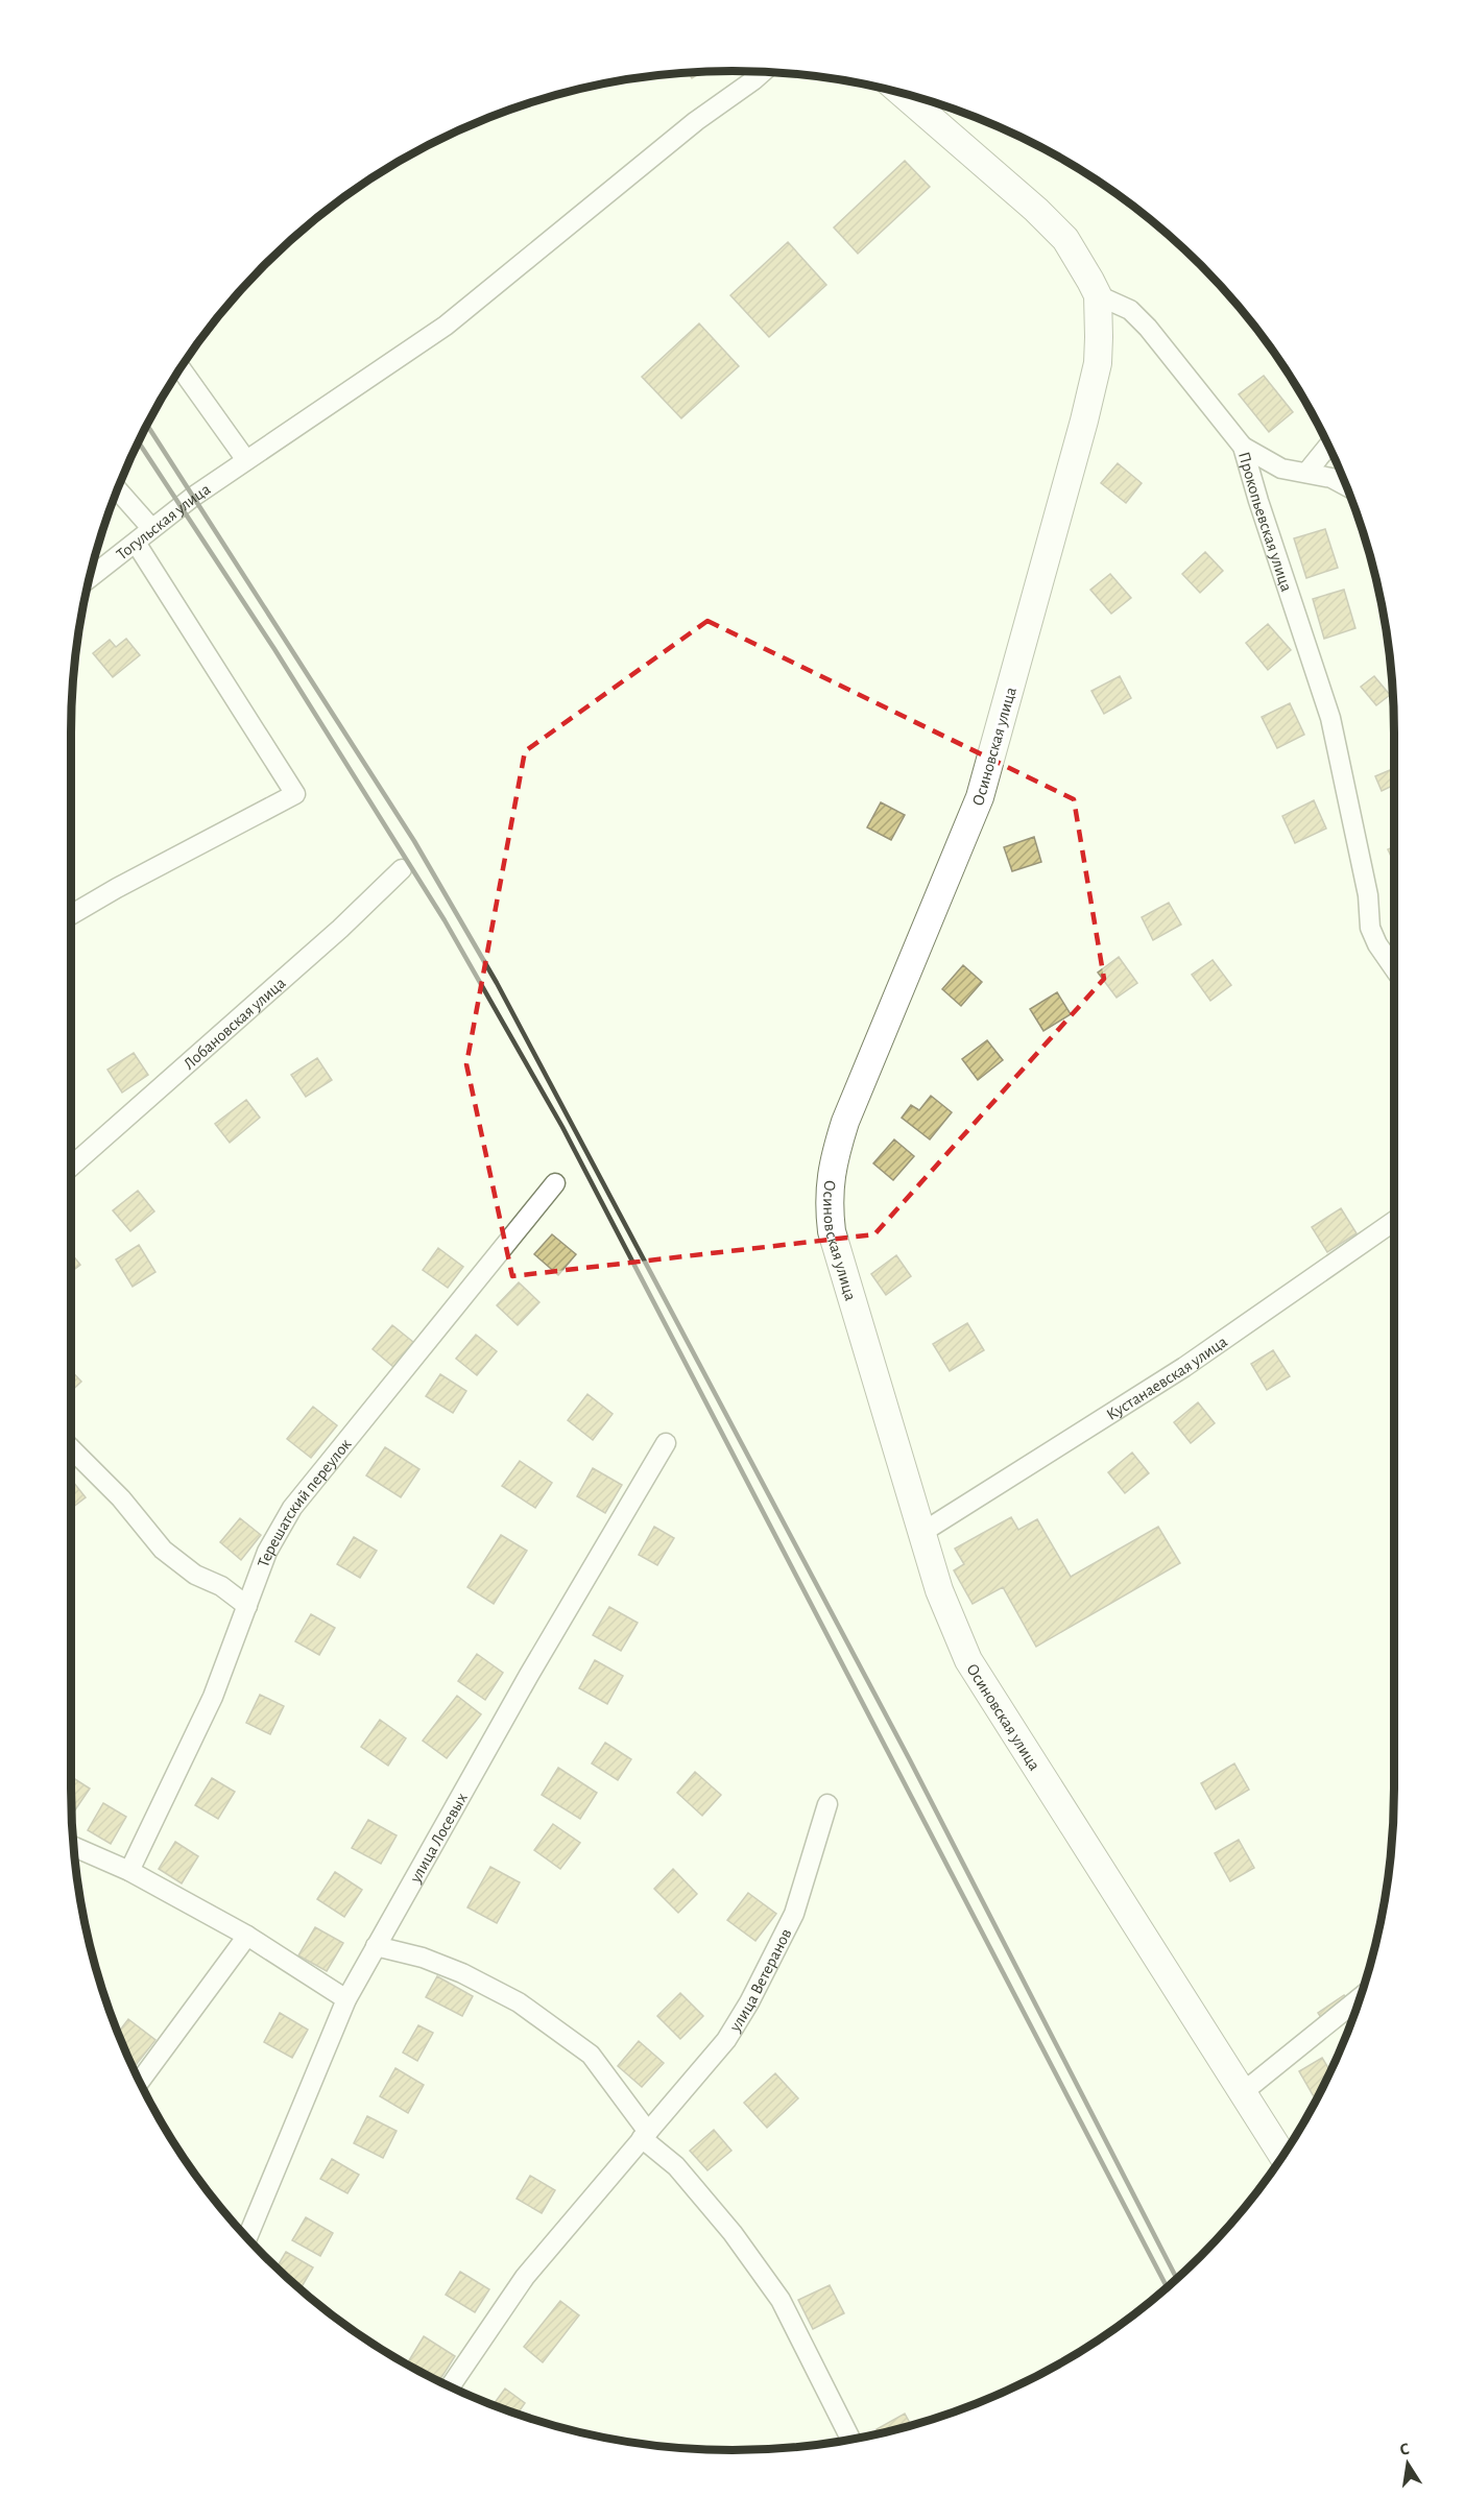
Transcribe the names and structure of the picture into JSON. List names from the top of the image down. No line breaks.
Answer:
{"streets":{"main road":["Осиновская улица"],"street":["Тогульская улица","Прокопьевская улица","Лобановская улица","Кустанаевская улица","Терешатский переулок","улица Лосевых","улица Ветеранов"]},"crossings":[["Прокопьевская улица","Осиновская улица"],["Осиновская улица","Кустанаевская улица"]],"north":"top"}
